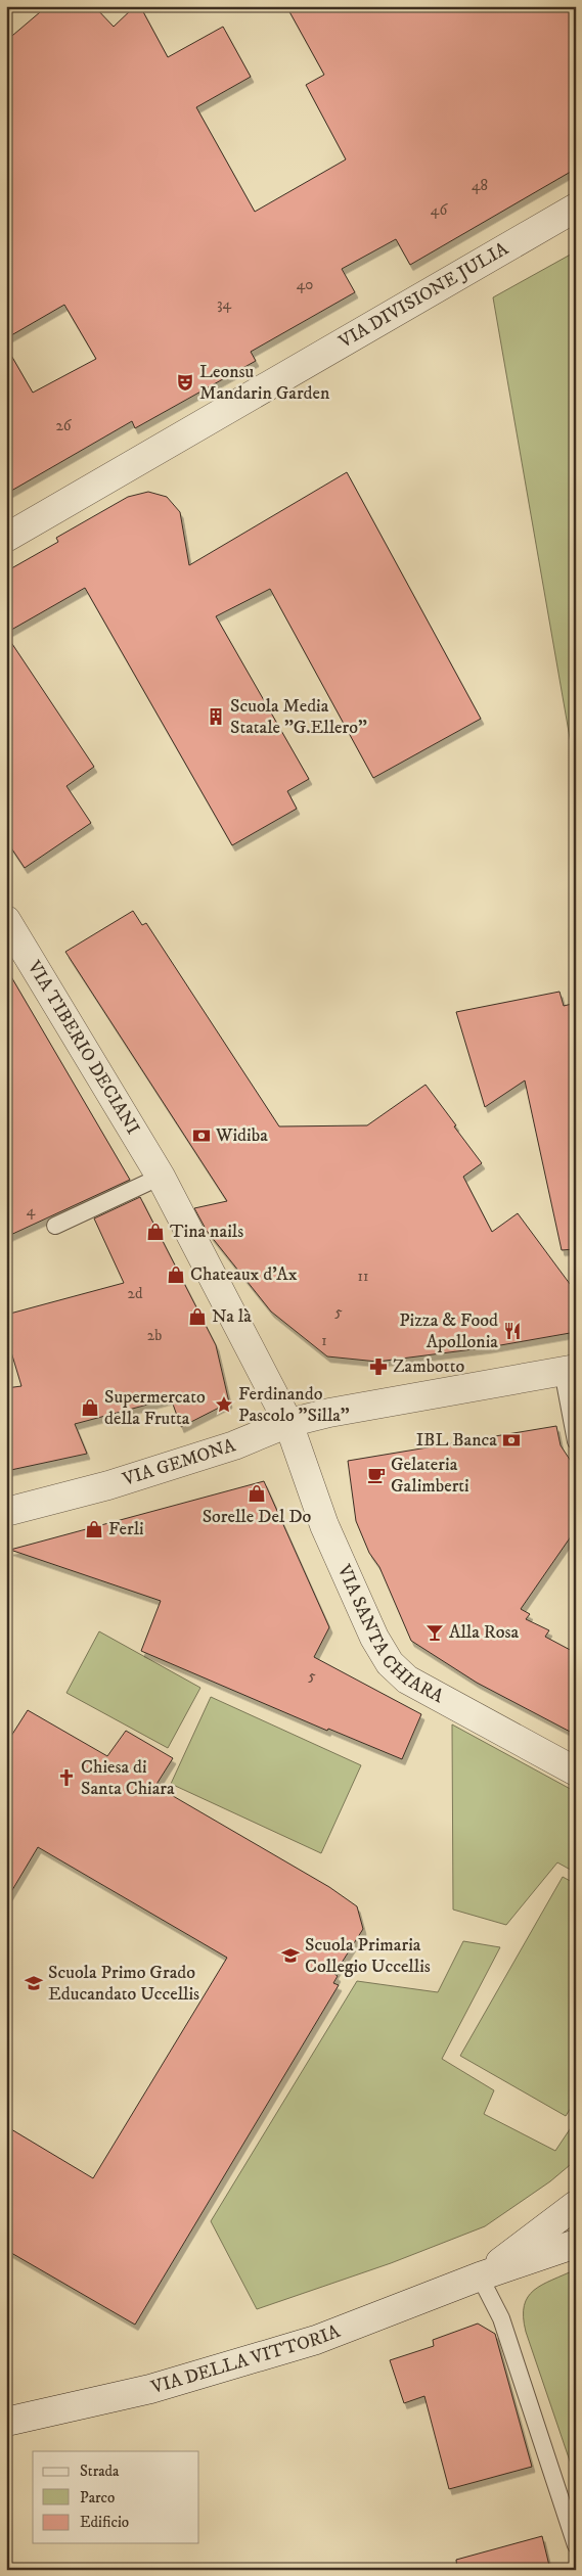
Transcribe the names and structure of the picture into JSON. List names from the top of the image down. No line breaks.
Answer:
{"streets":{"street":["VIA DIVISIONE JULIA","VIA TIBERIO DECIANI","VIA GEMONA","VIA SANTA CHIARA","VIA DELLA VITTORIA"]},"crossings":[["VIA TIBERIO DECIANI","VIA GEMONA"],["VIA TIBERIO DECIANI","VIA SANTA CHIARA"],["VIA GEMONA","VIA SANTA CHIARA"]],"places":{"theatre":["Leonsu Mandarin Garden"],"building":["Scuola Media Statale \"G.Ellero\""],"bank":["Widiba","IBL Banca"],"shop":["Tina nails","Chateaux d'Ax","Na là","Supermercato della Frutta","Sorelle Del Do","Ferli"],"restaurant":["Pizza & Food Apollonia"],"pharmacy":["Zambotto"],"place":["Ferdinando Pascolo \"Silla\""],"cafe":["Gelateria Galimberti"],"bar":["Alla Rosa"],"church":["Chiesa di Santa Chiara"],"school or university":["Scuola Primaria Collegio Uccellis","Scuola Primo Grado Educandato Uccellis"]},"house_numbers":["48","46","40","34","26","4","11","2d","5","2b","1","5"],"legend":["Strada","Parco","Edificio"]}
